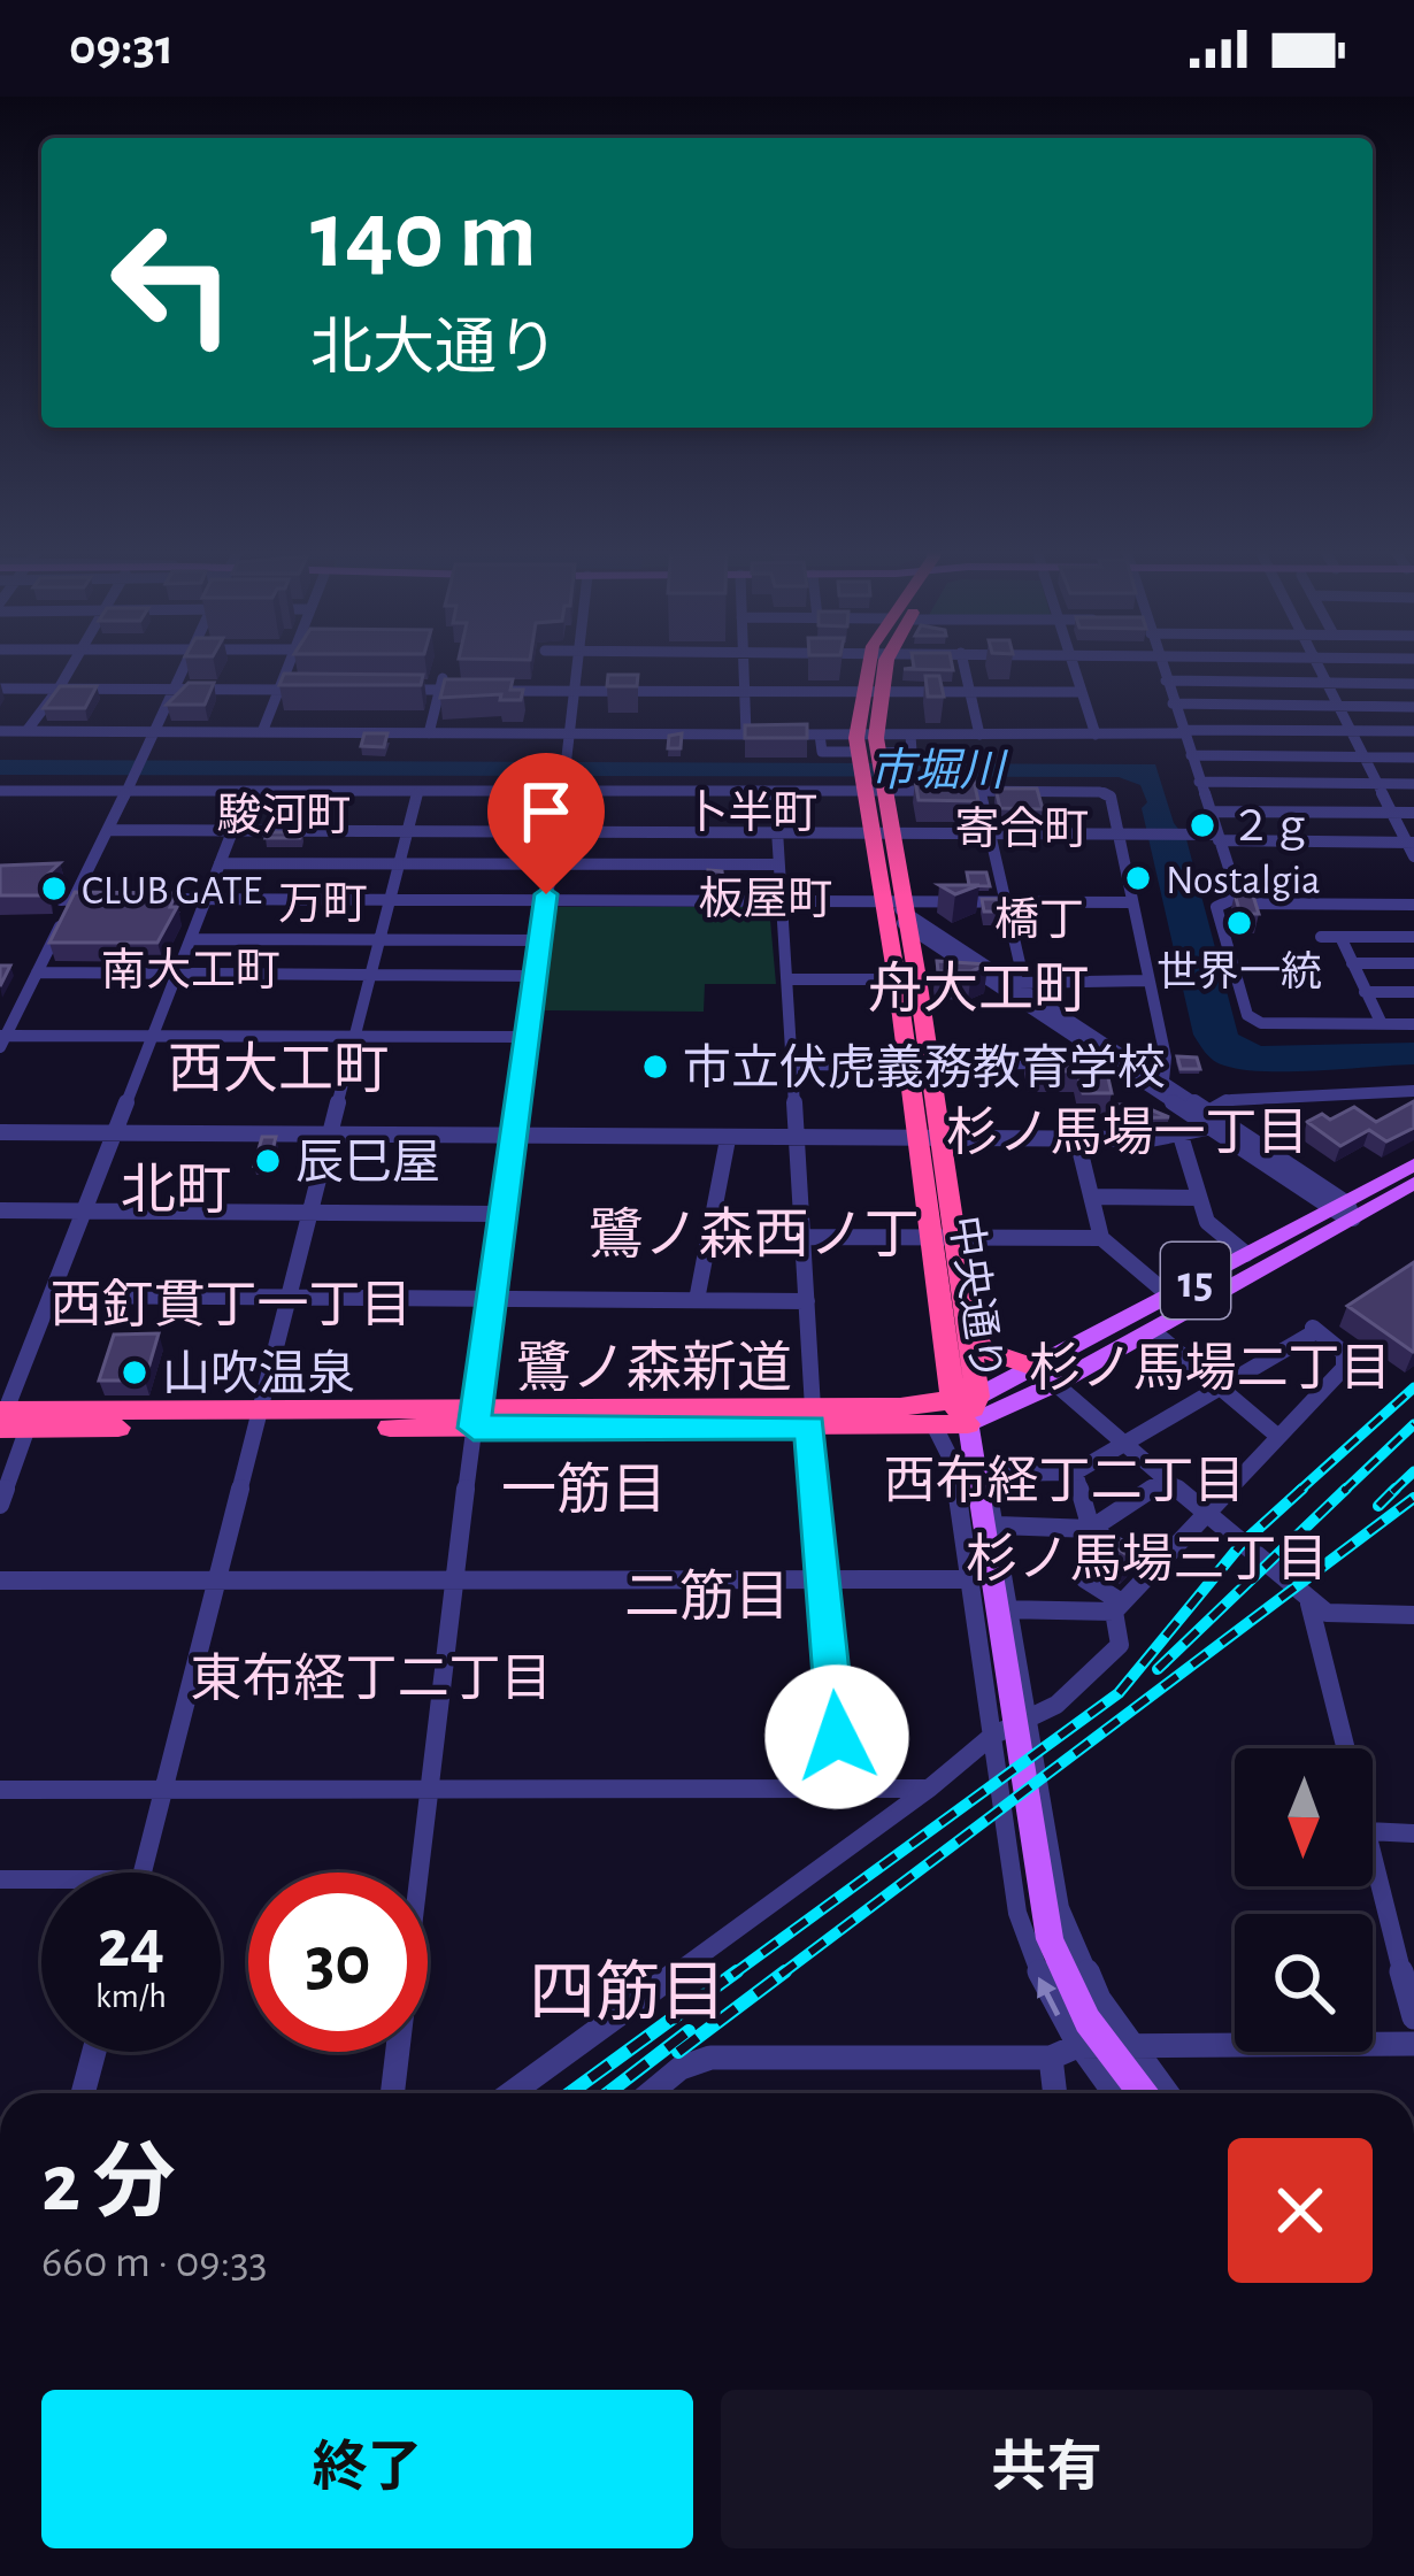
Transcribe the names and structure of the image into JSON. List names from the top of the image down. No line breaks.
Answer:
{"streets":{"highway":["中央通り"],"main road":["15"]},"crossings":[["15","中央通り"]],"districts":["卜半町","駿河町","寄合町","板屋町","万町","橋丁","南大工町","舟大工町","西大工町","杉ノ馬場一丁目","北町","鷺ノ森西ノ丁","西釘貫丁一丁目","鷺ノ森新道","杉ノ馬場二丁目","西布経丁二丁目","一筋目","杉ノ馬場三丁目","二筋目","東布経丁二丁目","四筋目"],"water":["市堀川"],"places":["２ｇ","Nostalgia","CLUB GATE","世界一統","市立伏虎義務教育学校","辰巳屋","山吹温泉"],"north":"bottom","page":{"status":"09:31","turn":["140 m","北大通り"],"speed":"24 km/h","limit":"30","heading":["2 分","660 m · 09:33"],"buttons":["終了","共有"]}}
